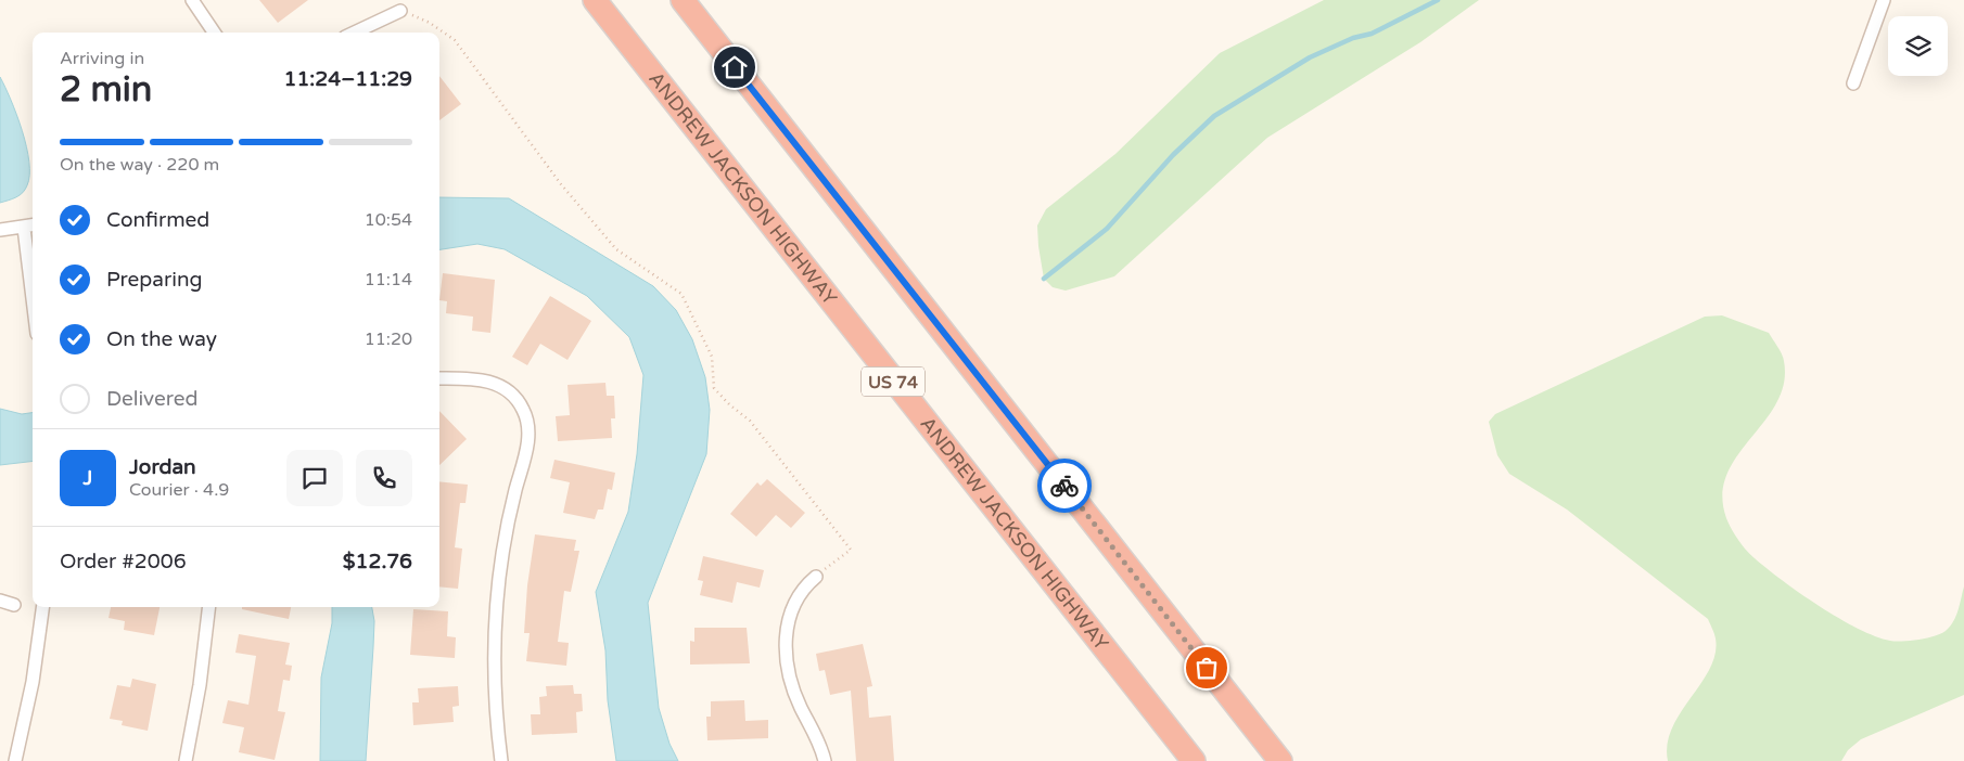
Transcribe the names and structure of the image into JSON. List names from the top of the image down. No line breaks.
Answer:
{"streets":{"highway":["ANDREW JACKSON HIGHWAY","US 74"]},"page":{"heading":["2 min","Arriving in","11:24–11:29"],"panel":["Jordan","Courier · 4.9","Order #2006","$12.76"],"bar":"On the way · 220 m","list":[["Confirmed","10:54"],["Preparing","11:14"],["On the way","11:20"],"Delivered"],"round":"J"}}
